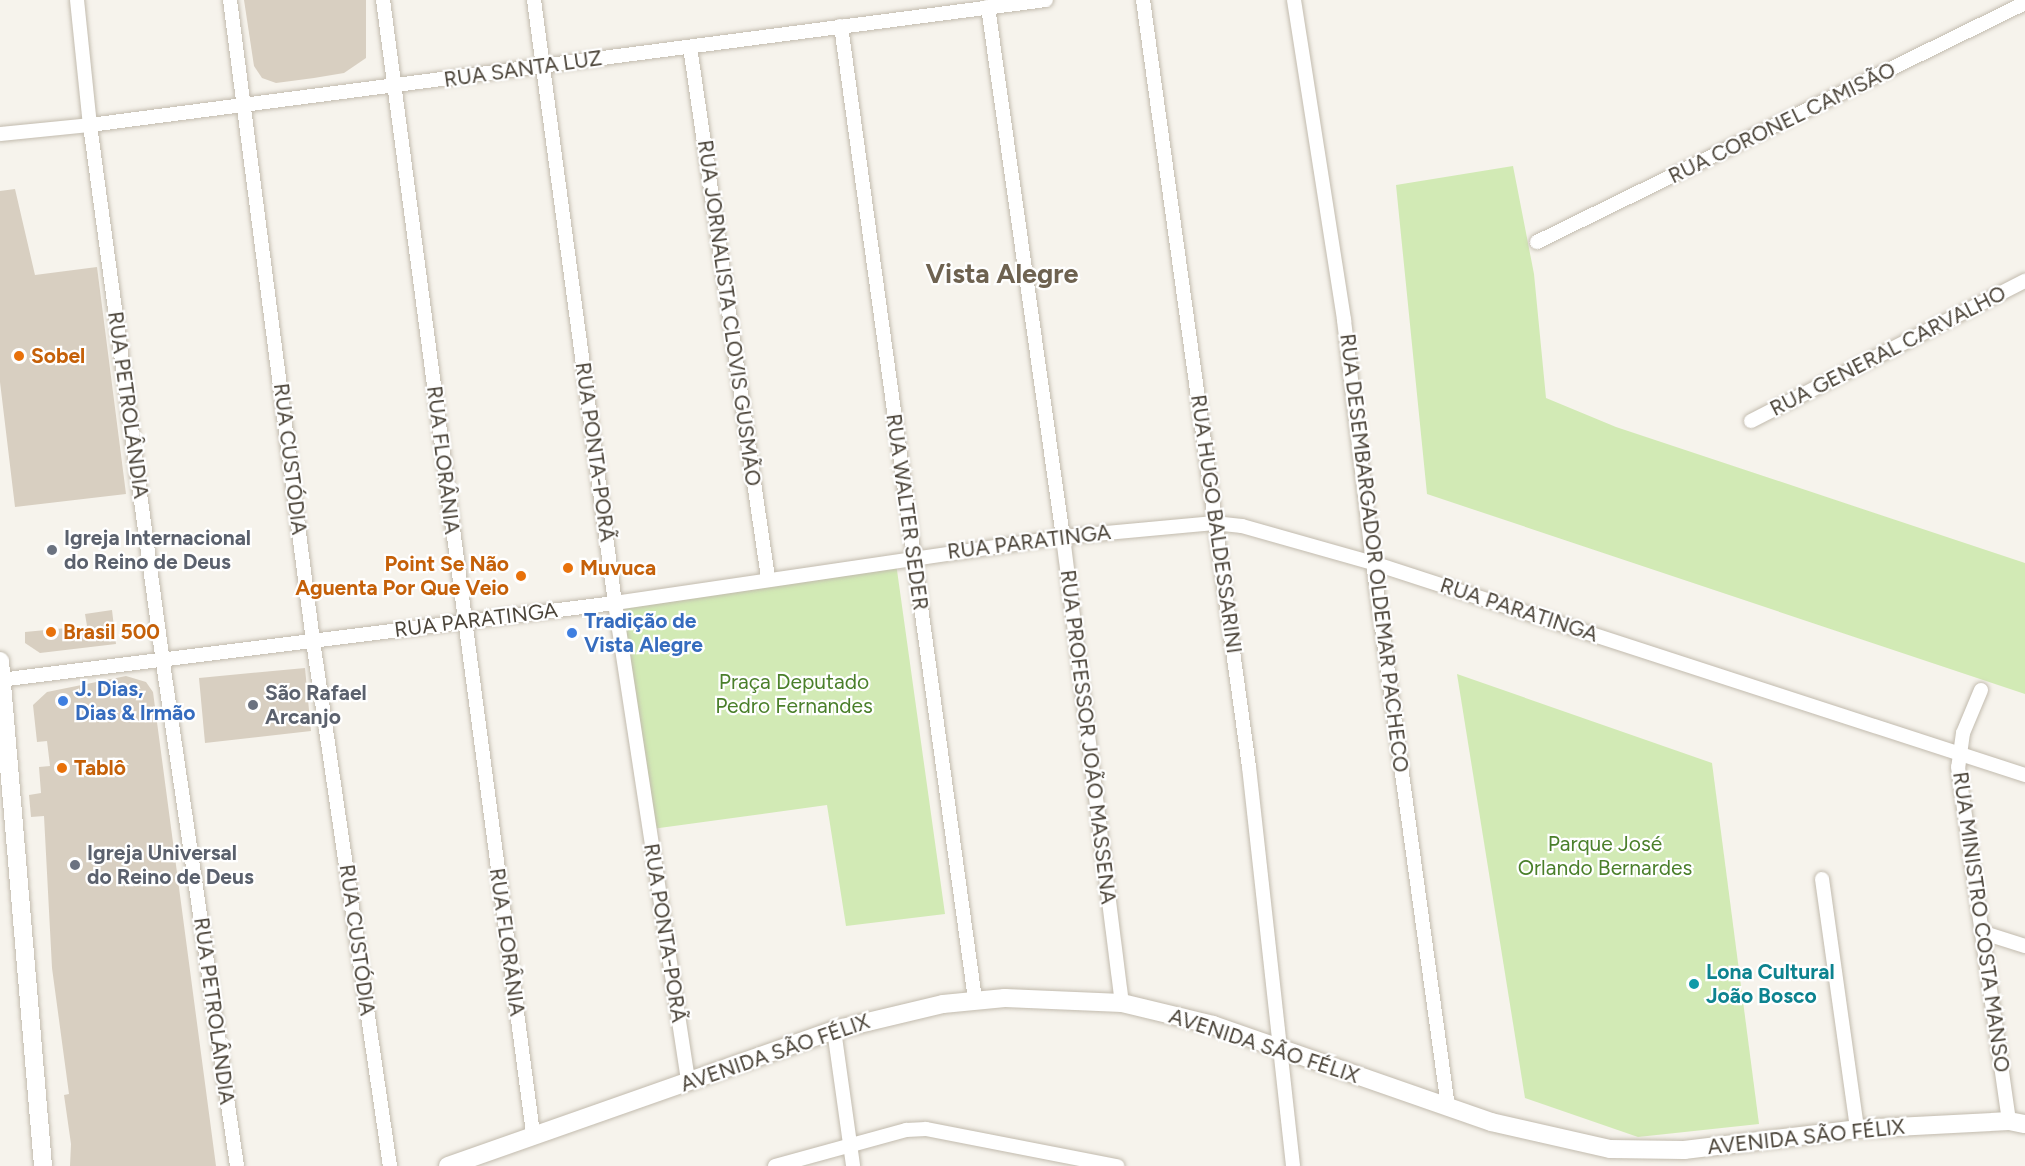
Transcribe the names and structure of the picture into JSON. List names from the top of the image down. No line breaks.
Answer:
{"streets":{"street":["RUA SANTA LUZ","RUA CORONEL CAMISÃO","RUA JORNALISTA CLOVIS GUSMÃO","RUA GENERAL CARVALHO","RUA PETROLÂNDIA","RUA PONTA-PORÃ","RUA CUSTÓDIA","RUA FLORÂNIA","RUA WALTER SEDER","RUA HUGO BALDESSARINI","RUA PARATINGA","RUA DESEMBARGADOR OLDEMAR PACHECO","RUA PROFESSOR JOÃO MASSENA","RUA MINISTRO COSTA MANSO","AVENIDA SÃO FÉLIX"]},"crossings":[["RUA SANTA LUZ","RUA JORNALISTA CLOVIS GUSMÃO"],["RUA SANTA LUZ","RUA PETROLÂNDIA"],["RUA SANTA LUZ","RUA PONTA-PORÃ"],["RUA SANTA LUZ","RUA CUSTÓDIA"],["RUA SANTA LUZ","RUA FLORÂNIA"],["RUA SANTA LUZ","RUA WALTER SEDER"],["RUA SANTA LUZ","RUA PROFESSOR JOÃO MASSENA"],["RUA JORNALISTA CLOVIS GUSMÃO","RUA PARATINGA"],["RUA PETROLÂNDIA","RUA PARATINGA"],["RUA PONTA-PORÃ","RUA PARATINGA"],["RUA PONTA-PORÃ","AVENIDA SÃO FÉLIX"],["RUA CUSTÓDIA","RUA PARATINGA"],["RUA FLORÂNIA","RUA PARATINGA"],["RUA FLORÂNIA","AVENIDA SÃO FÉLIX"],["RUA WALTER SEDER","RUA PARATINGA"],["RUA WALTER SEDER","AVENIDA SÃO FÉLIX"],["RUA HUGO BALDESSARINI","RUA PARATINGA"],["RUA HUGO BALDESSARINI","AVENIDA SÃO FÉLIX"],["RUA PARATINGA","RUA DESEMBARGADOR OLDEMAR PACHECO"],["RUA PARATINGA","RUA PROFESSOR JOÃO MASSENA"],["RUA PARATINGA","RUA MINISTRO COSTA MANSO"],["RUA DESEMBARGADOR OLDEMAR PACHECO","AVENIDA SÃO FÉLIX"],["RUA PROFESSOR JOÃO MASSENA","AVENIDA SÃO FÉLIX"],["RUA MINISTRO COSTA MANSO","AVENIDA SÃO FÉLIX"]],"districts":["Vista Alegre"],"parks":["Praça Deputado Pedro Fernandes","Parque José Orlando Bernardes"],"places":["Sobel","Igreja Internacional do Reino de Deus","Muvuca","Point Se Não Aguenta Por Que Veio","Brasil 500","Tradição de Vista Alegre","J. Dias, Dias & Irmão","São Rafael Arcanjo","Tablô","Igreja Universal do Reino de Deus","Lona Cultural João Bosco"]}
